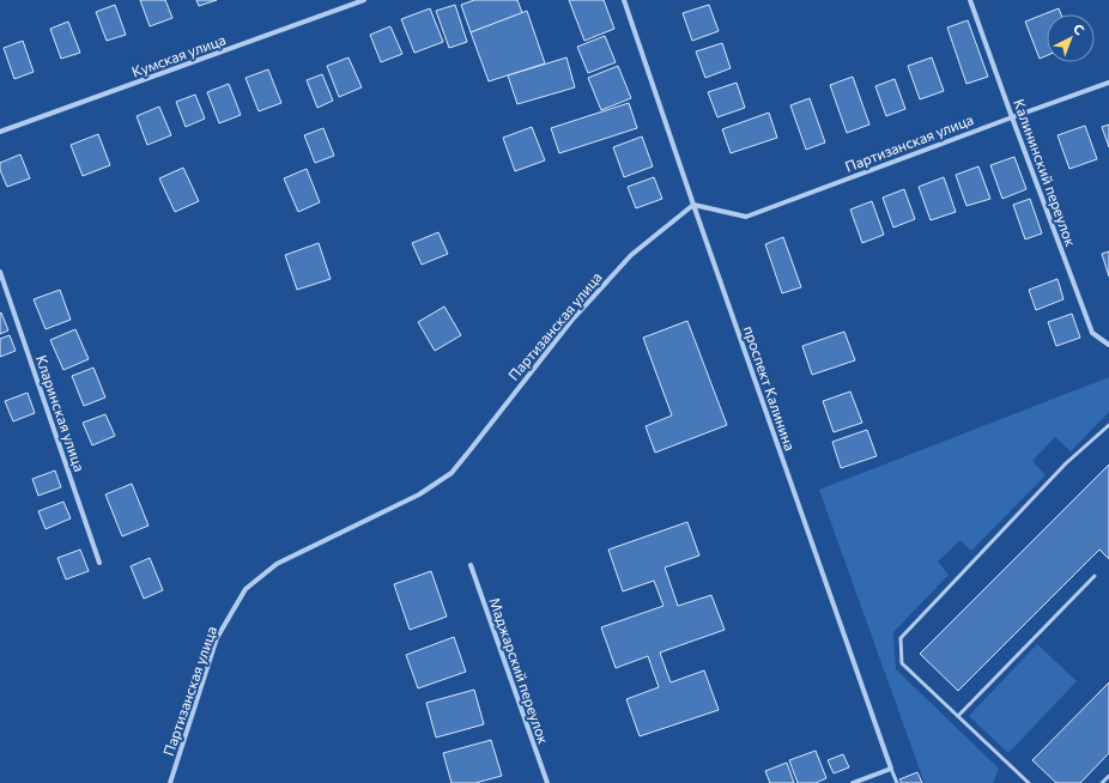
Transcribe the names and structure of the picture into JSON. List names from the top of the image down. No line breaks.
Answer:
{"streets":{"street":["Кумская улица","Партизанская улица","Калининский переулок","проспект Калинина","Кларинская улица","Маджарский переулок"]},"crossings":[["Партизанская улица","Калининский переулок"],["Партизанская улица","проспект Калинина"]],"north":"top right"}
